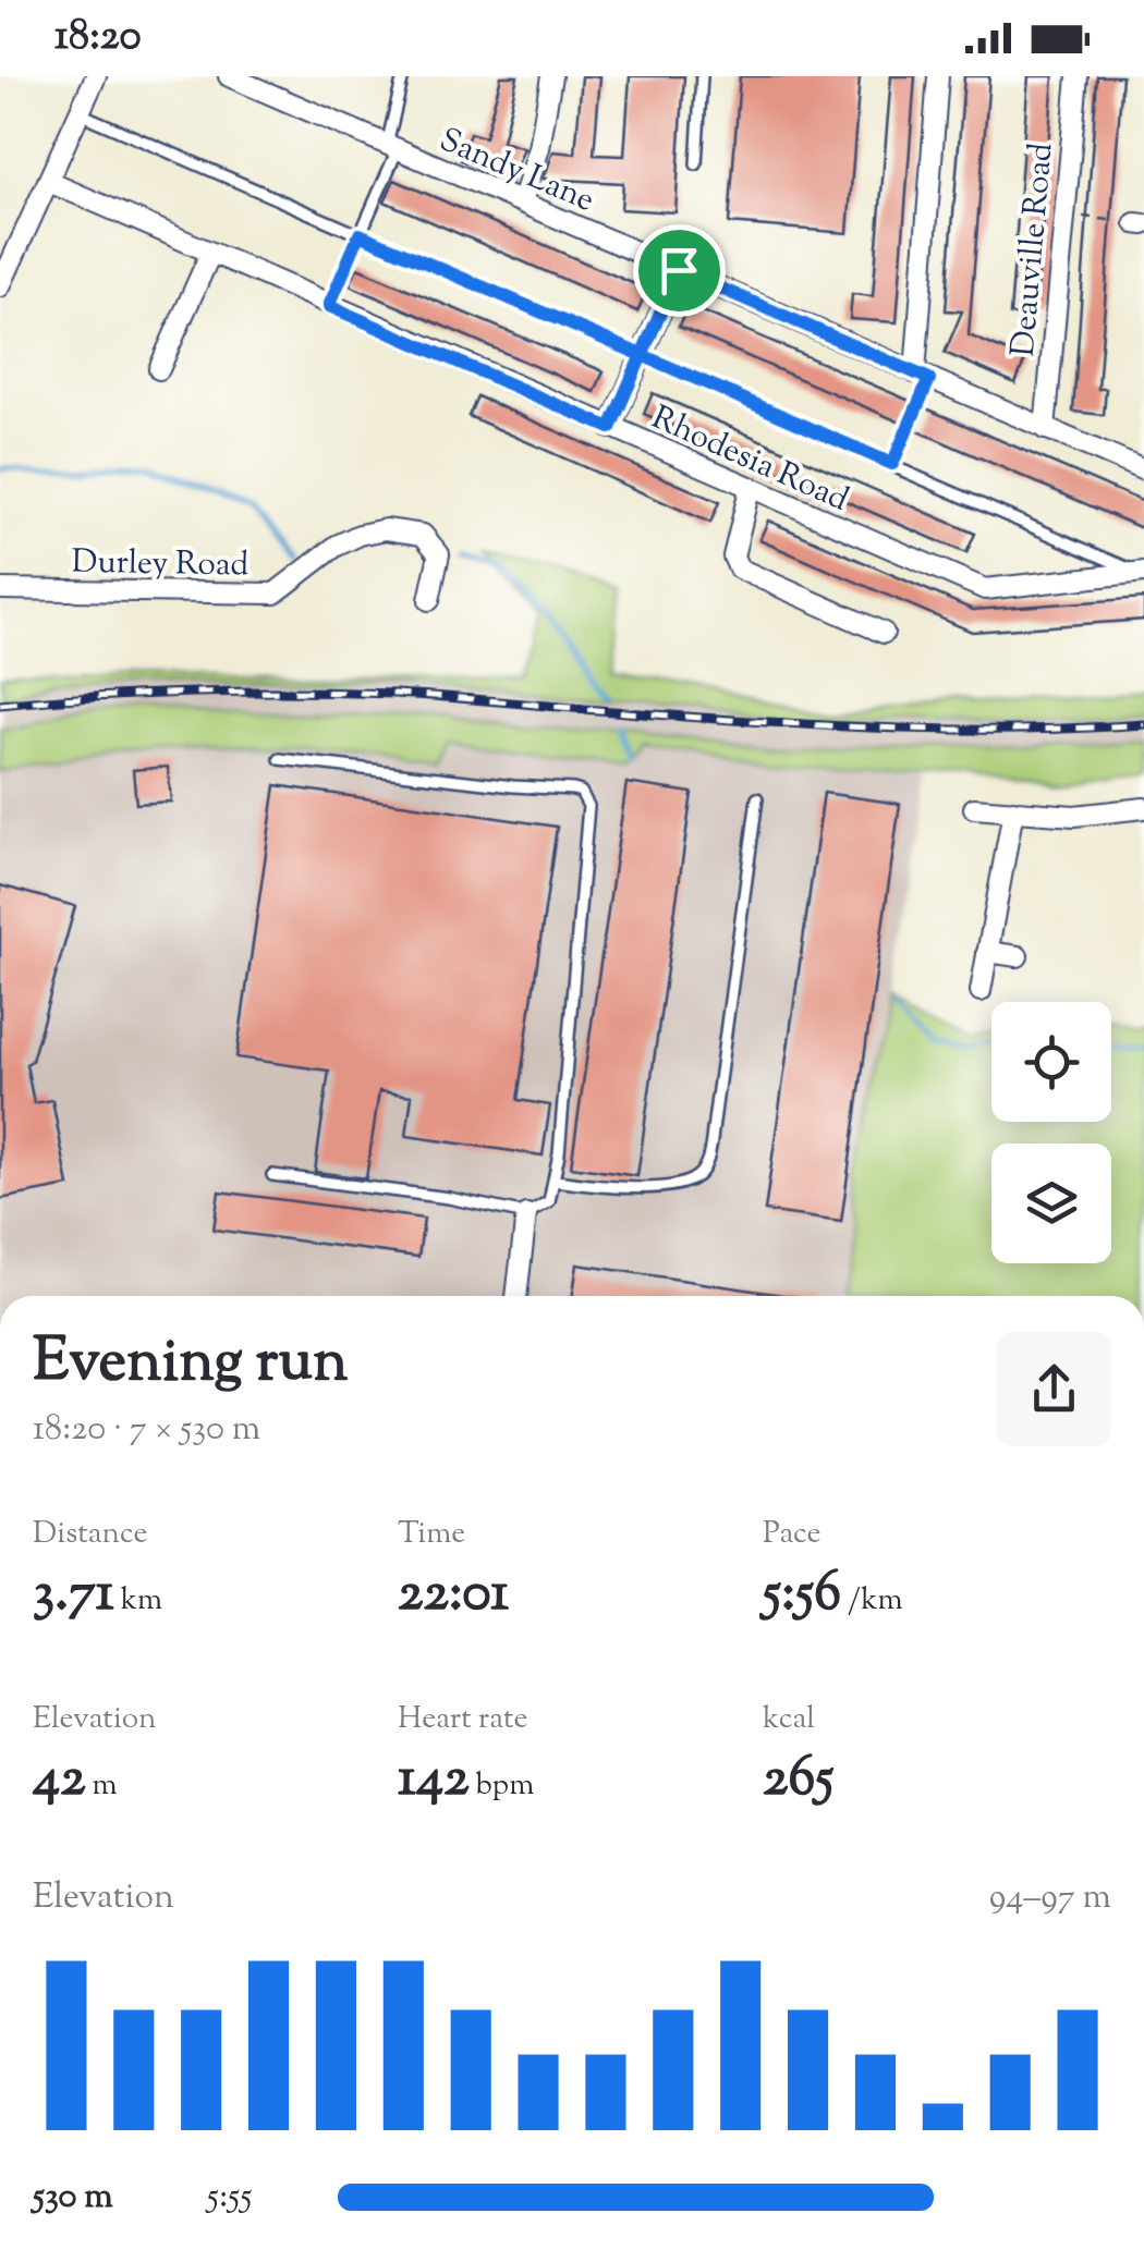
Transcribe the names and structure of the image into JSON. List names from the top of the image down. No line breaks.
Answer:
{"streets":{"street":["Sandy Lane","Deauville Road","Rhodesia Road","Durley Road"]},"crossings":[["Sandy Lane","Deauville Road"]],"page":{"status":"18:20","heading":["Evening run","18:20 · 7 × 530 m"],"stats":[["Distance","3.71 km"],["Time","22:01"],["Pace","5:56 /km"],["Elevation","42 m"],["Heart rate","142 bpm"],["kcal","265"]],"chart":["Elevation","94–97 m"],"list":[{"name":"530 m","note":"5:55"}]}}
